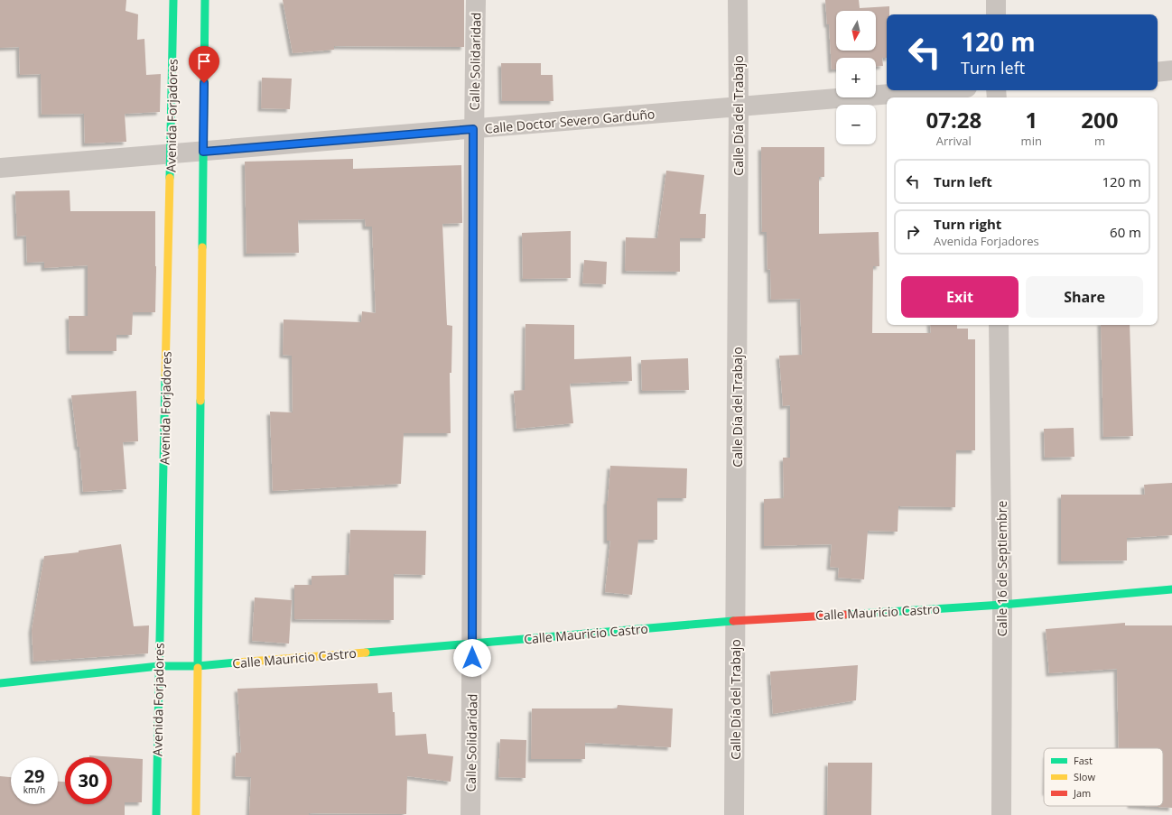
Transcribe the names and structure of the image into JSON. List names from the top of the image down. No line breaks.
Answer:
{"streets":{"main road":["Avenida Forjadores","Calle Mauricio Castro"],"street":["Calle Solidaridad","Calle Día del Trabajo","Calle Doctor Severo Garduño","Calle 16 de Septiembre"]},"crossings":[["Calle Solidaridad","Calle Doctor Severo Garduño"],["Calle Solidaridad","Calle Mauricio Castro"],["Avenida Forjadores","Calle Doctor Severo Garduño"],["Avenida Forjadores","Calle Mauricio Castro"],["Calle Día del Trabajo","Calle Doctor Severo Garduño"],["Calle Día del Trabajo","Calle Mauricio Castro"],["Calle 16 de Septiembre","Calle Mauricio Castro"]],"legend":["Fast","Slow","Jam"],"north":"bottom","page":{"map_buttons":["+","−"],"turn":["120 m","Turn left"],"eta":["07:28","Arrival","1","min","200","m"],"list":[{"name":"Turn left","value":"120 m"},{"name":"Turn right","note":"Avenida Forjadores","value":"60 m"}],"buttons":["Exit","Share"],"speed":"29 km/h","limit":"30"}}
